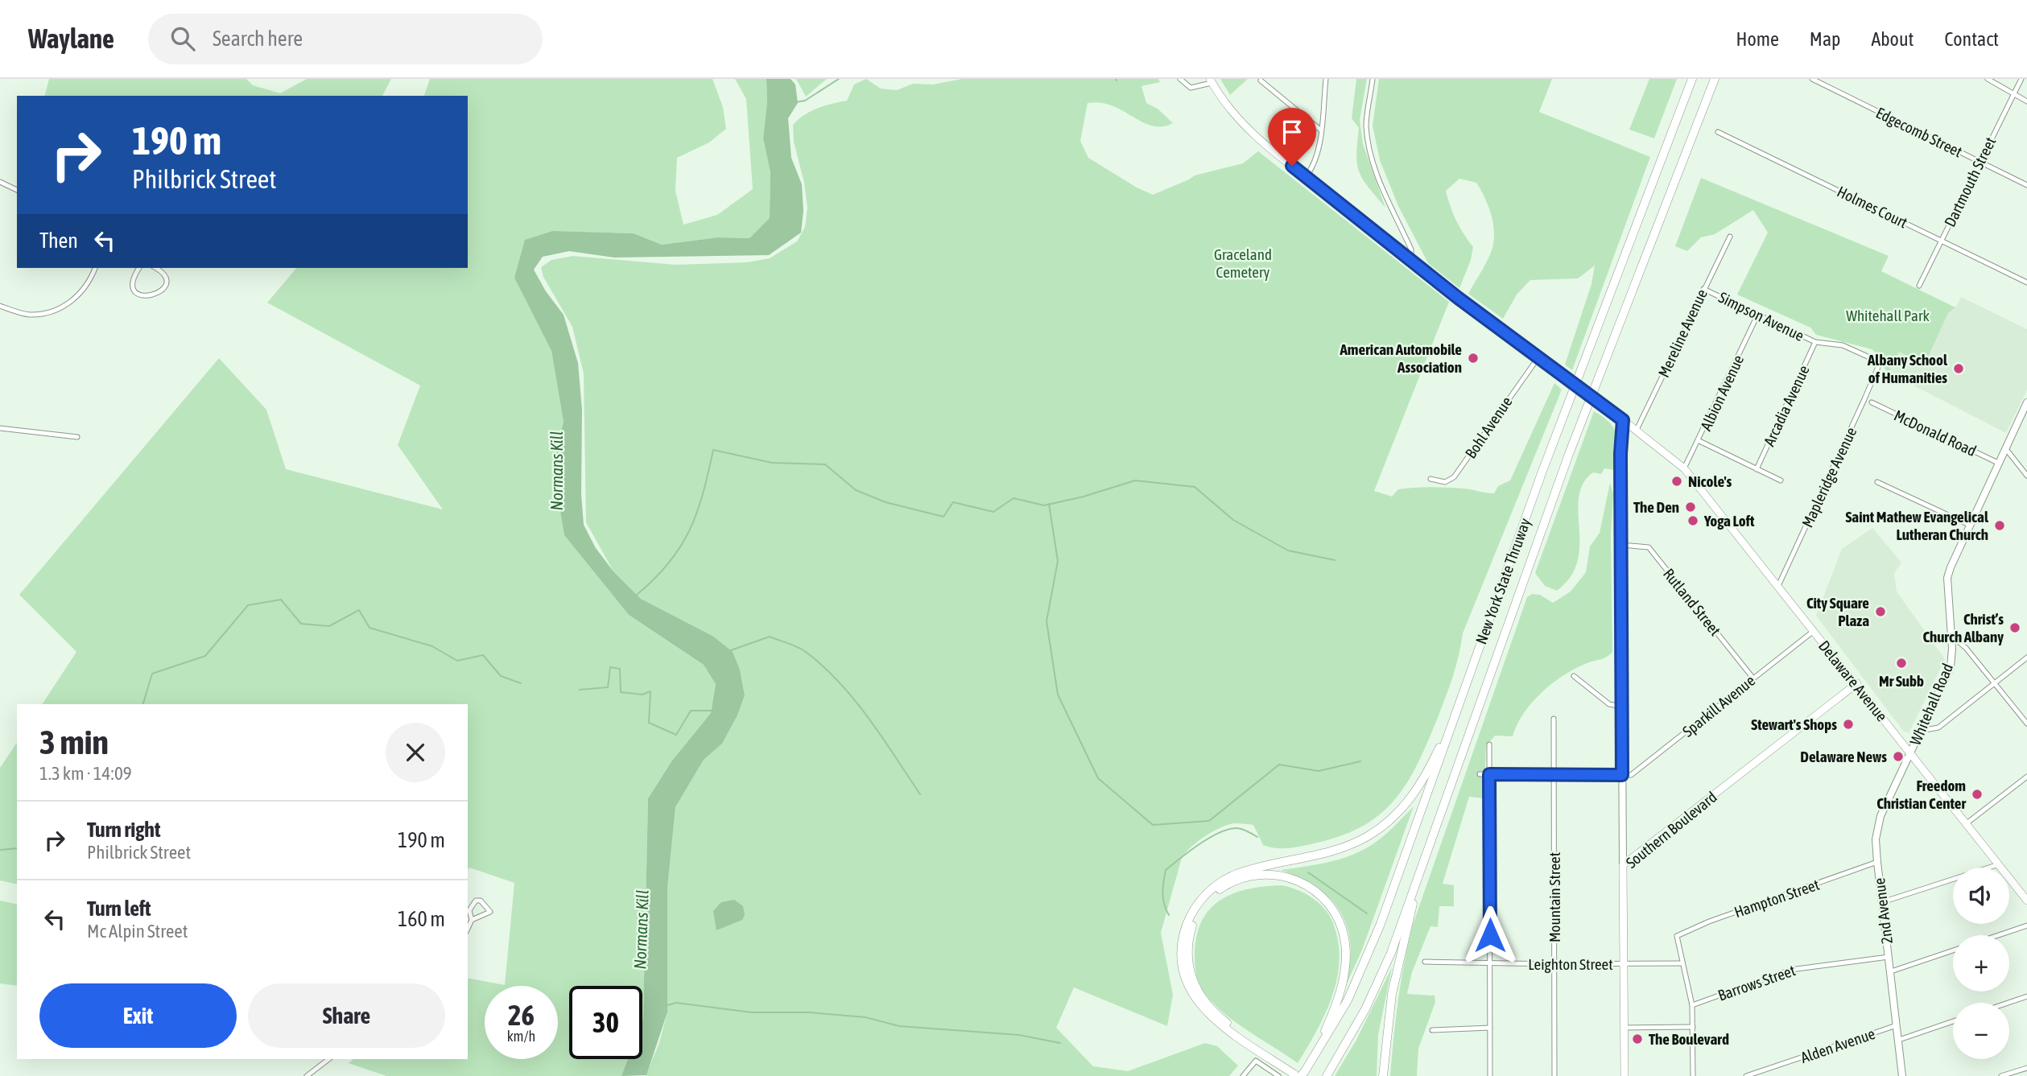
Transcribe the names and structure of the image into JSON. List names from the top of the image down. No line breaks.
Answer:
{"streets":{"highway":["New York State Thruway"],"main road":["Delaware Avenue","Southern Boulevard"],"street":["Edgecomb Street","Dartmouth Street","Holmes Court","Simpson Avenue","Mereline Avenue","Albion Avenue","Arcadia Avenue","Bohl Avenue","McDonald Road","Mapleridge Avenue","Rutland Street","Whitehall Road","Sparkill Avenue","Mountain Street","Hampton Street","2nd Avenue","Leighton Street","Barrows Street","Alden Avenue"]},"crossings":[["Edgecomb Street","Dartmouth Street"],["Dartmouth Street","Holmes Court"],["Simpson Avenue","Mereline Avenue"],["Simpson Avenue","Albion Avenue"],["Simpson Avenue","Arcadia Avenue"],["Simpson Avenue","Mapleridge Avenue"],["Mereline Avenue","Delaware Avenue"],["Albion Avenue","Delaware Avenue"],["Bohl Avenue","Delaware Avenue"],["McDonald Road","Whitehall Road"],["Mapleridge Avenue","Delaware Avenue"],["Rutland Street","Sparkill Avenue"],["Delaware Avenue","Whitehall Road"],["Delaware Avenue","Sparkill Avenue"],["Delaware Avenue","Southern Boulevard"],["Delaware Avenue","2nd Avenue"],["Whitehall Road","2nd Avenue"],["Southern Boulevard","Leighton Street"],["Mountain Street","Leighton Street"],["Hampton Street","2nd Avenue"],["Hampton Street","Leighton Street"],["2nd Avenue","Barrows Street"],["2nd Avenue","Alden Avenue"]],"water":["Normans Kill"],"parks":["Graceland Cemetery","Whitehall Park"],"places":["American Automobile Association","Albany School of Humanities","Nicole's","The Den","Yoga Loft","Saint Mathew Evangelical Lutheran Church","City Square Plaza","Christ’s Church Albany","Mr Subb","Stewart's Shops","Delaware News","Freedom Christian Center","The Boulevard"],"page":{"header":"Waylane","search":"Search here","nav":["Home","Map","About","Contact"],"turn":["190 m","Philbrick Street"],"then":"Then","heading":["3 min","1.3 km · 14:09"],"list":[{"name":"Turn right","note":"Philbrick Street","value":"190 m"},{"name":"Turn left","note":"Mc Alpin Street","value":"160 m"}],"map_buttons":["+","−"],"buttons":["Exit","Share"],"speed":"26 km/h","limit":"30"}}
